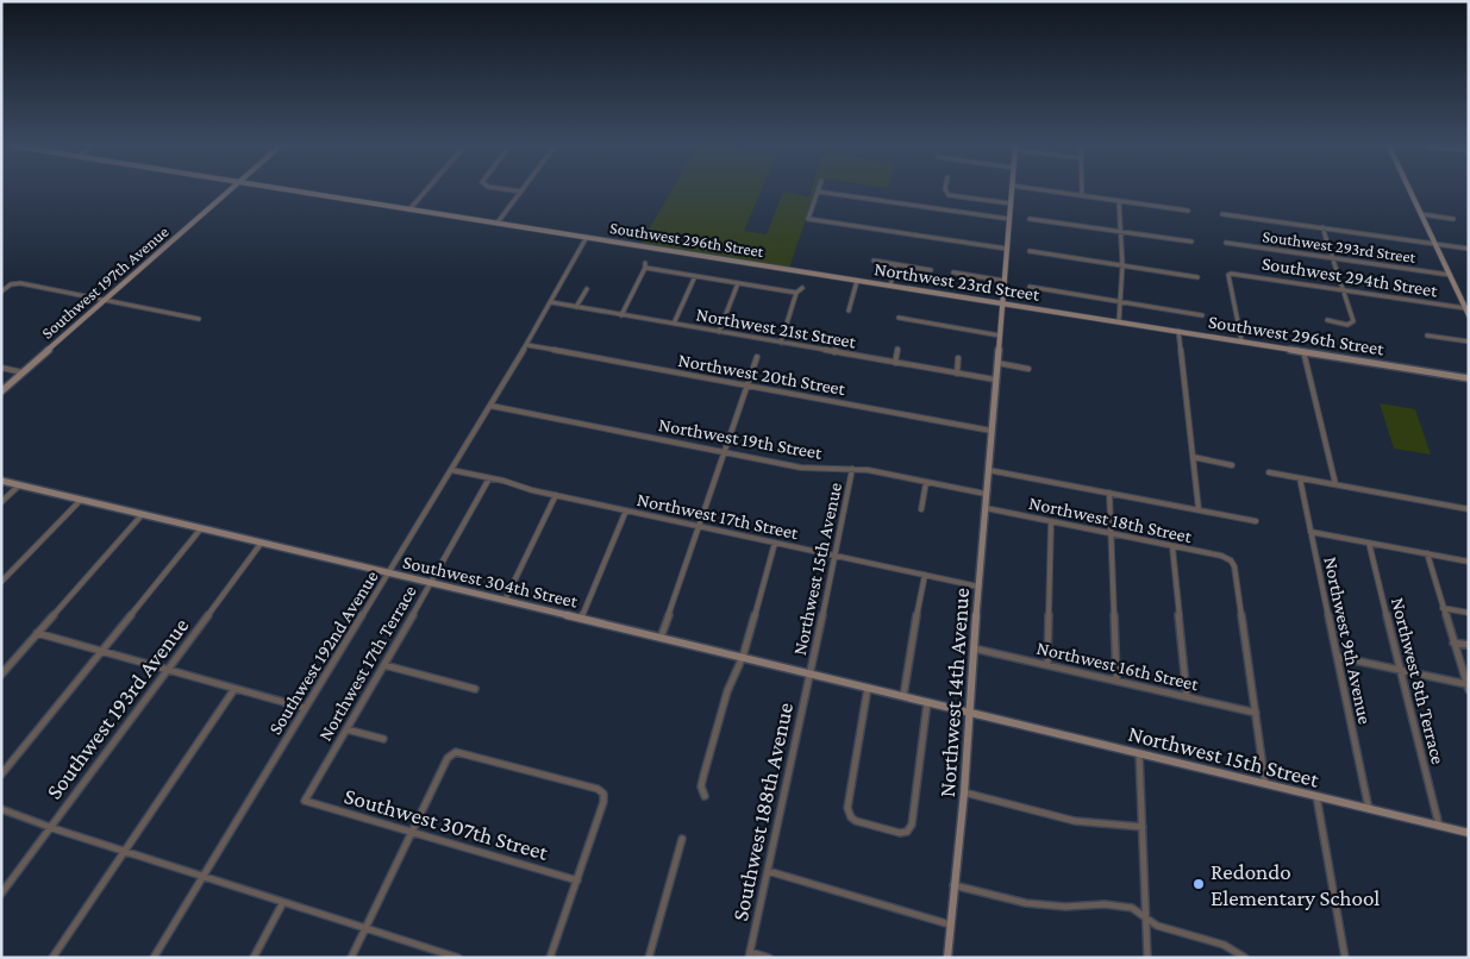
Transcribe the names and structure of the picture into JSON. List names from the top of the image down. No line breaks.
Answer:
{"streets":{"street":["Southwest 296th Street","Southwest 293rd Street","Southwest 294th Street","Northwest 23rd Street","Southwest 197th Avenue","Northwest 21st Street","Northwest 20th Street","Northwest 19th Street","Northwest 17th Street","Northwest 18th Street","Northwest 15th Avenue","Southwest 304th Street","Northwest 9th Avenue","Southwest 192nd Avenue","Northwest 17th Terrace","Northwest 16th Street","Northwest 8th Terrace","Northwest 14th Avenue","Southwest 193rd Avenue","Northwest 15th Street","Southwest 188th Avenue","Southwest 307th Street"]},"crossings":[["Southwest 296th Street","Northwest 23rd Street"],["Southwest 296th Street","Southwest 192nd Avenue"],["Northwest 23rd Street","Northwest 14th Avenue"],["Northwest 21st Street","Southwest 192nd Avenue"],["Northwest 21st Street","Northwest 14th Avenue"],["Northwest 20th Street","Southwest 192nd Avenue"],["Northwest 20th Street","Northwest 14th Avenue"],["Northwest 19th Street","Northwest 15th Avenue"],["Northwest 19th Street","Southwest 192nd Avenue"],["Northwest 19th Street","Northwest 14th Avenue"],["Northwest 17th Street","Northwest 15th Avenue"],["Northwest 17th Street","Southwest 192nd Avenue"],["Northwest 17th Street","Northwest 17th Terrace"],["Northwest 17th Street","Northwest 14th Avenue"],["Northwest 18th Street","Northwest 16th Street"],["Northwest 18th Street","Northwest 14th Avenue"],["Northwest 15th Avenue","Southwest 304th Street"],["Northwest 15th Avenue","Southwest 188th Avenue"],["Southwest 304th Street","Southwest 192nd Avenue"],["Southwest 304th Street","Northwest 17th Terrace"],["Southwest 304th Street","Northwest 14th Avenue"],["Southwest 304th Street","Southwest 193rd Avenue"],["Southwest 304th Street","Northwest 15th Street"],["Southwest 304th Street","Southwest 188th Avenue"],["Northwest 9th Avenue","Northwest 15th Street"],["Northwest 17th Terrace","Southwest 307th Street"],["Northwest 16th Street","Northwest 14th Avenue"],["Northwest 8th Terrace","Northwest 15th Street"],["Northwest 14th Avenue","Northwest 15th Street"]],"places":["Redondo Elementary School"]}
